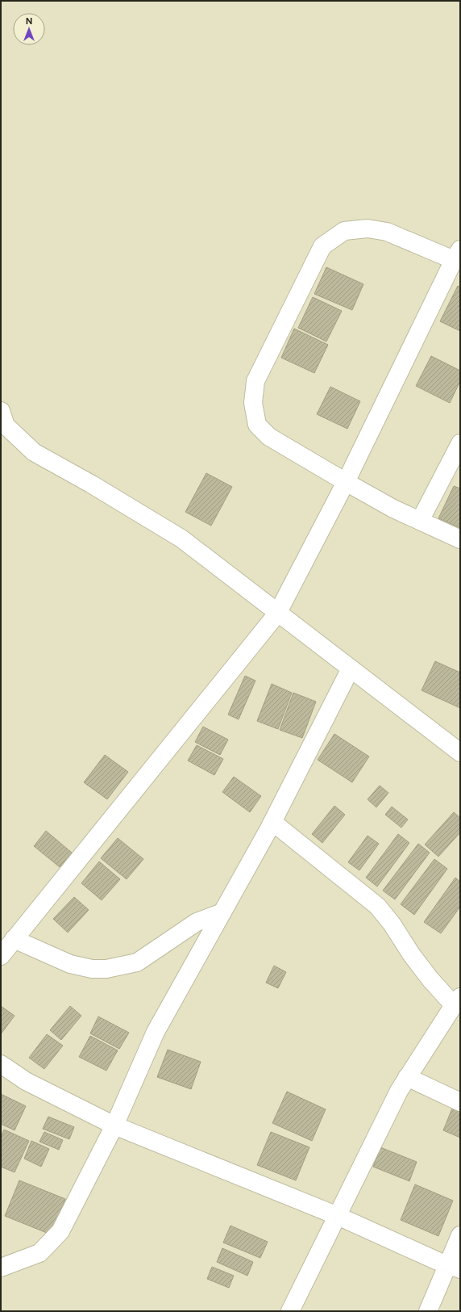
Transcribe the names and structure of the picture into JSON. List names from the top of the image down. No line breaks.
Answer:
{"north":"top"}
